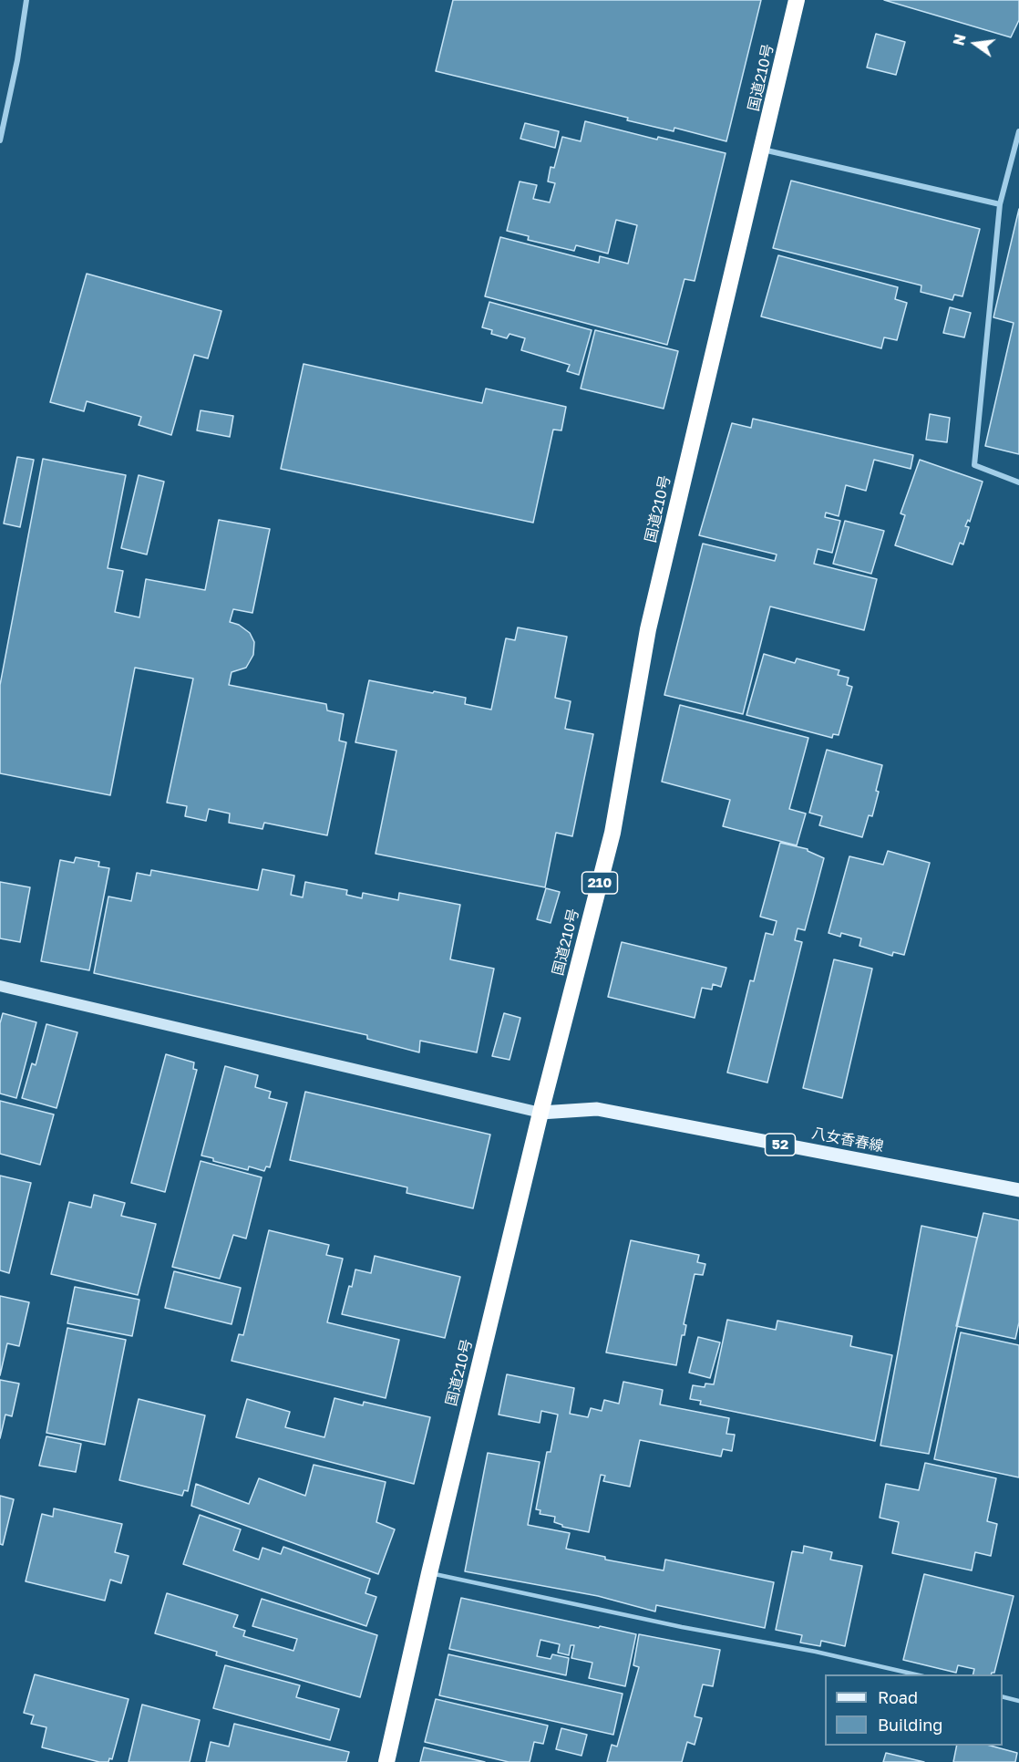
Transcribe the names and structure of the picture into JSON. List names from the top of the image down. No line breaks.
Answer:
{"streets":{"highway":["国道210号","210"],"main road":["八女香春線","52"]},"crossings":[["国道210号","八女香春線"]],"legend":["Road","Building"],"north":"left"}
